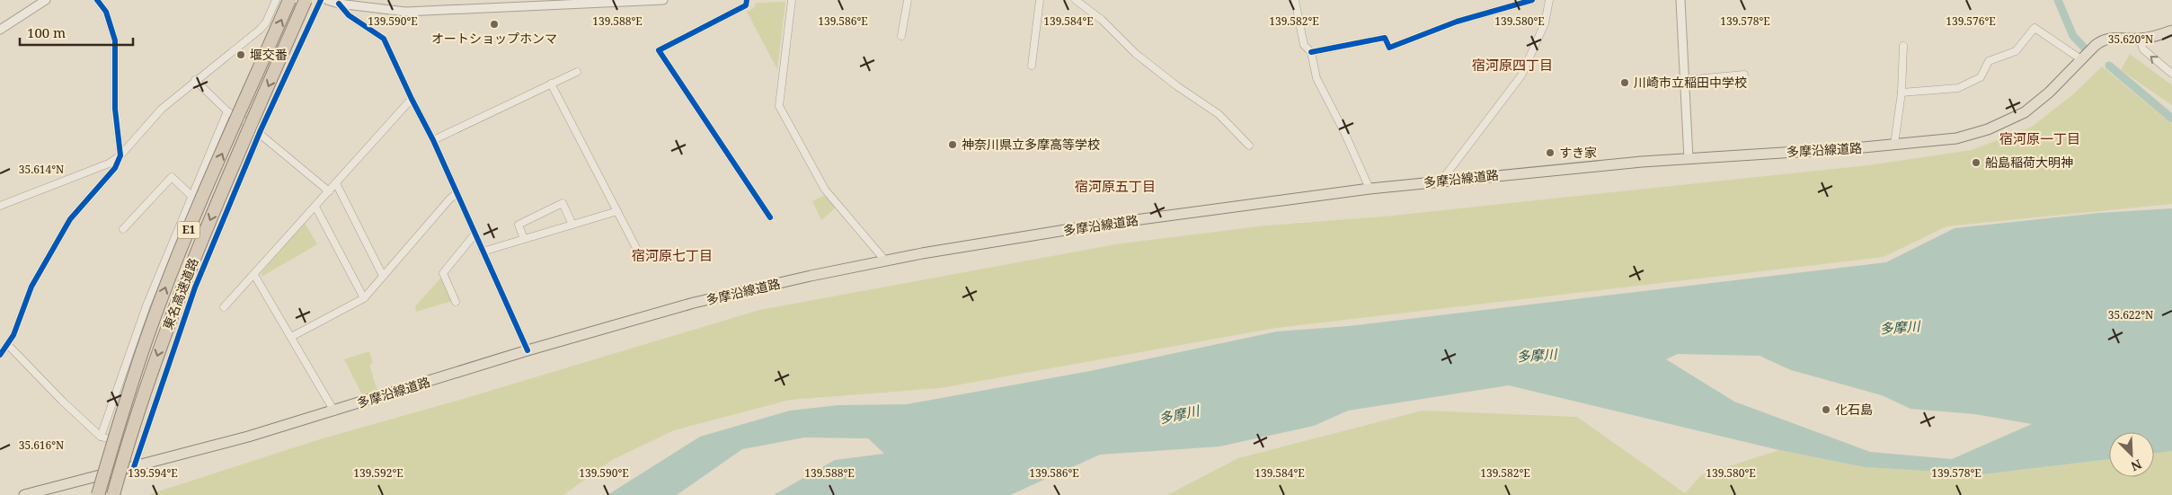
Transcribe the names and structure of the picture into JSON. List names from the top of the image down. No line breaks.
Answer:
{"streets":{"highway":["E1","東名高速道路"],"main road":["多摩沿線道路"]},"districts":["宿河原四丁目","宿河原一丁目","宿河原五丁目","宿河原七丁目"],"water":["多摩川"],"places":["オートショップホンマ","堰交番","川崎市立稲田中学校","神奈川県立多摩高等学校","すき家","船島稲荷大明神","化石島"],"scale_bar":"100 m","north":"bottom right","coordinates":["139.590°E","139.588°E","139.586°E","139.584°E","139.582°E","139.580°E","139.578°E","139.576°E","35.620°N","35.614°N","35.622°N","35.616°N","139.594°E","139.592°E"]}
